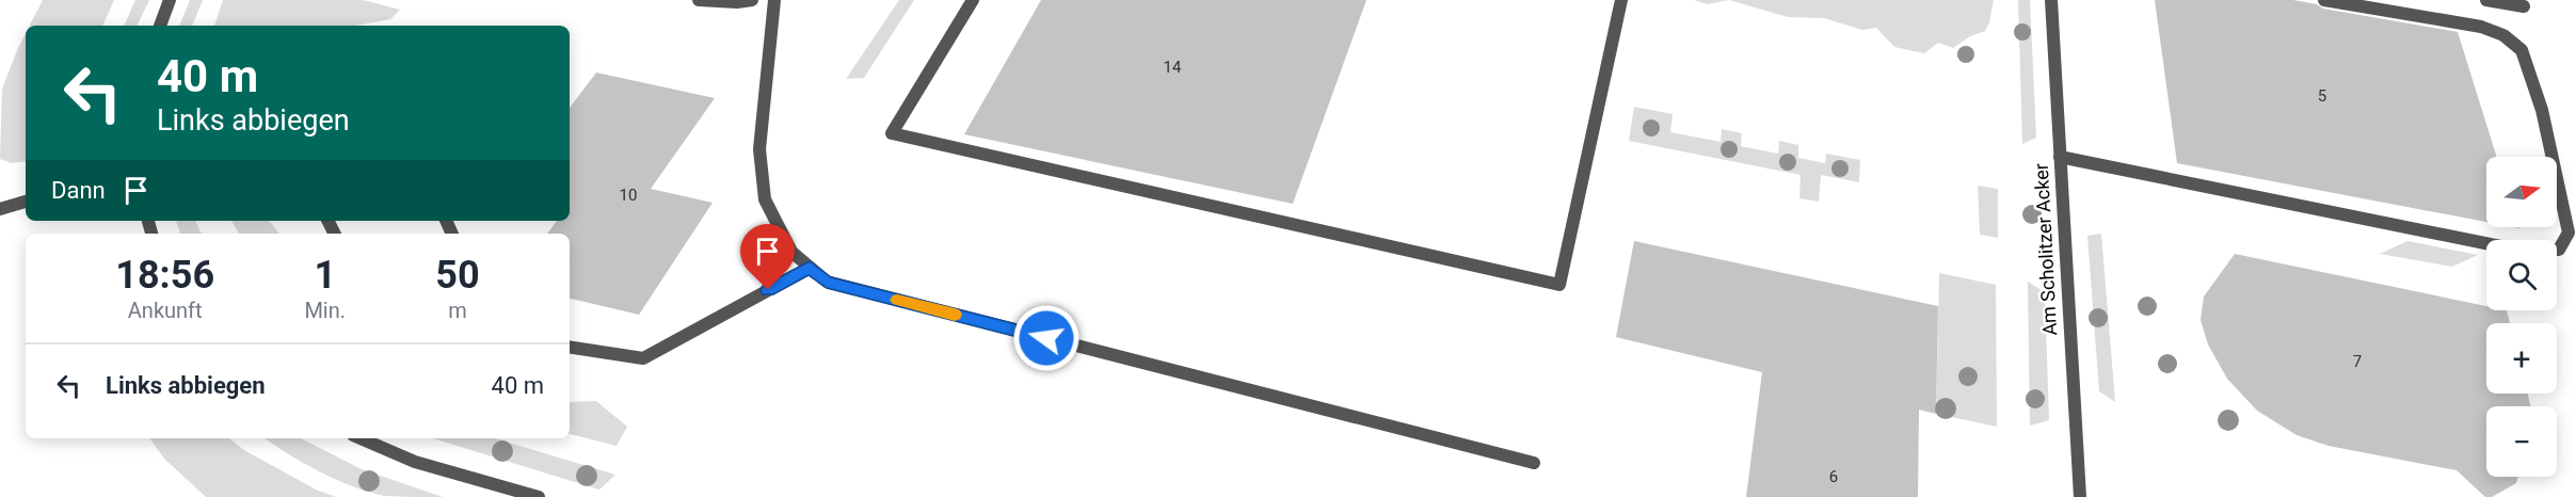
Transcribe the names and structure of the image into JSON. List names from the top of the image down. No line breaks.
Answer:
{"streets":{"street":["Am Scholitzer Acker"]},"house_numbers":["14","5","10","7","6"],"north":"right","page":{"turn":["40 m","Links abbiegen"],"map_buttons":["+","−"],"then":"Dann","eta":["18:56","Ankunft","1","Min.","50","m"],"list":[{"name":"Links abbiegen","value":"40 m"}]}}
